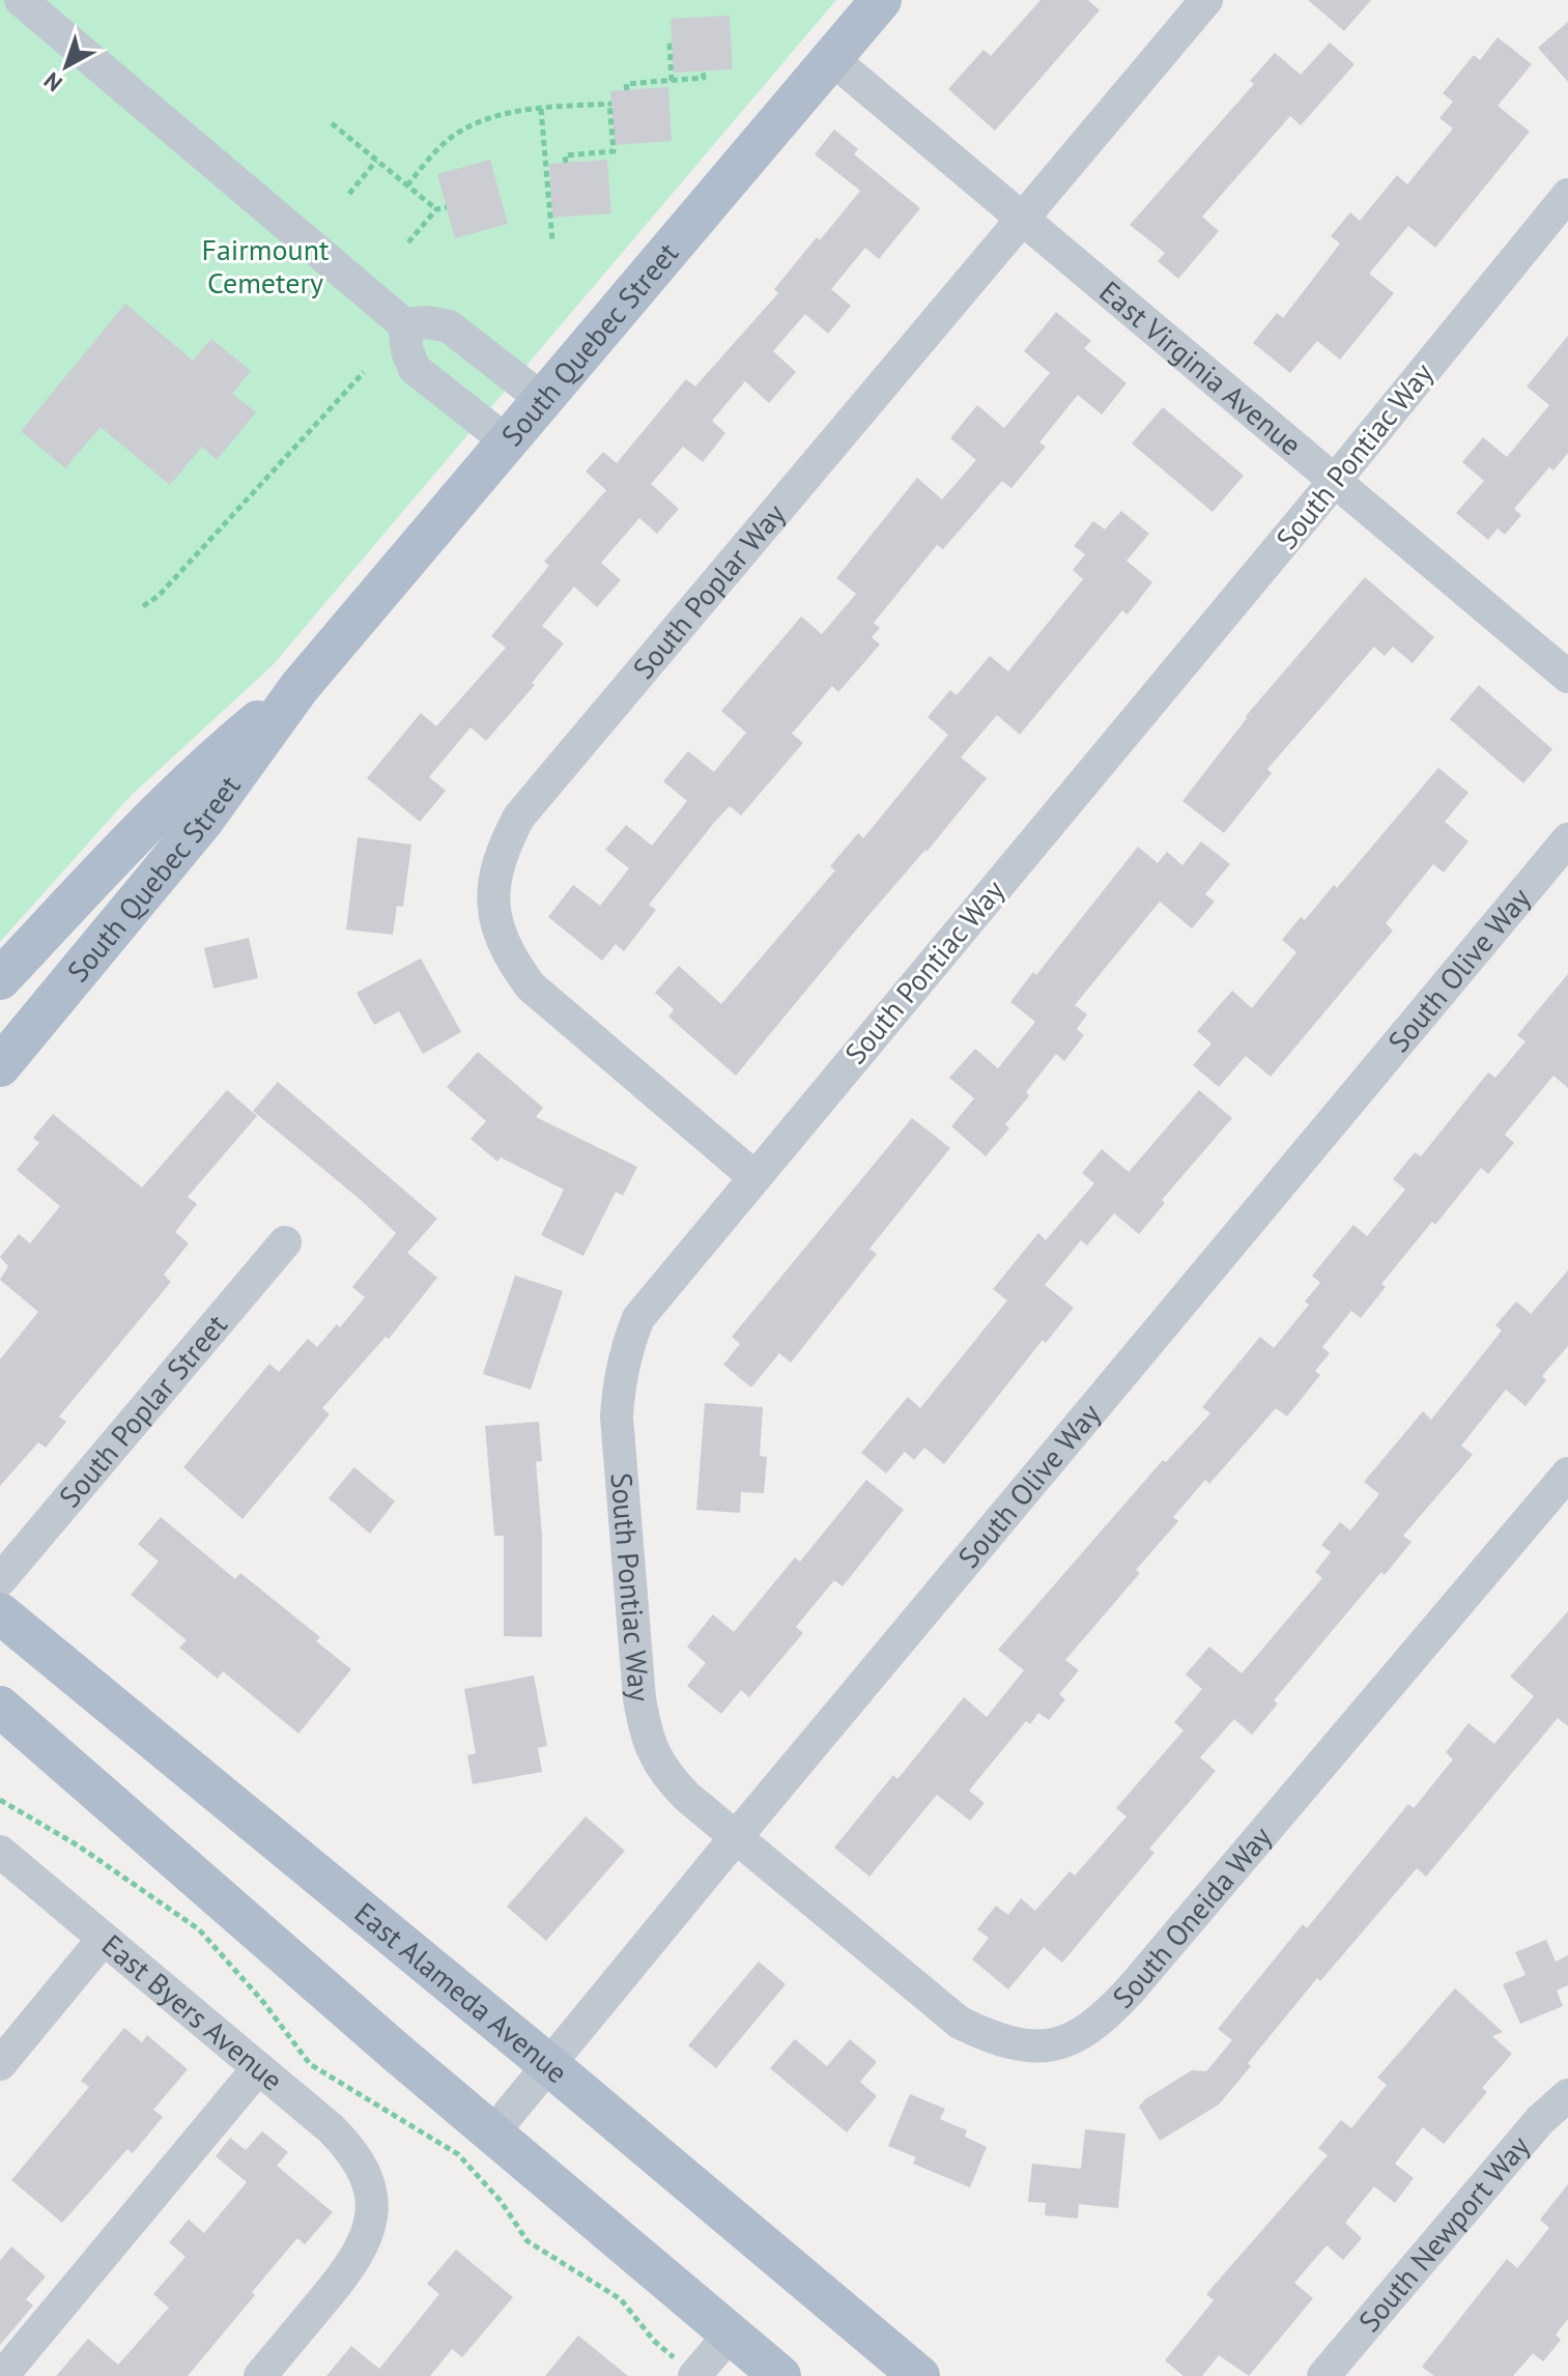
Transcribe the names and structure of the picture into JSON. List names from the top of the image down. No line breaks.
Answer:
{"streets":{"main road":["South Quebec Street","East Alameda Avenue"],"street":["East Virginia Avenue","South Pontiac Way","South Poplar Way","South Olive Way","South Poplar Street","South Oneida Way","East Byers Avenue","South Newport Way"]},"crossings":[["South Quebec Street","East Virginia Avenue"],["East Virginia Avenue","South Pontiac Way"],["East Virginia Avenue","South Poplar Way"],["South Pontiac Way","South Poplar Way"],["South Pontiac Way","South Olive Way"],["South Pontiac Way","South Oneida Way"],["South Olive Way","South Oneida Way"],["South Olive Way","East Alameda Avenue"]],"parks":["Fairmount Cemetery"],"north":"bottom left"}
